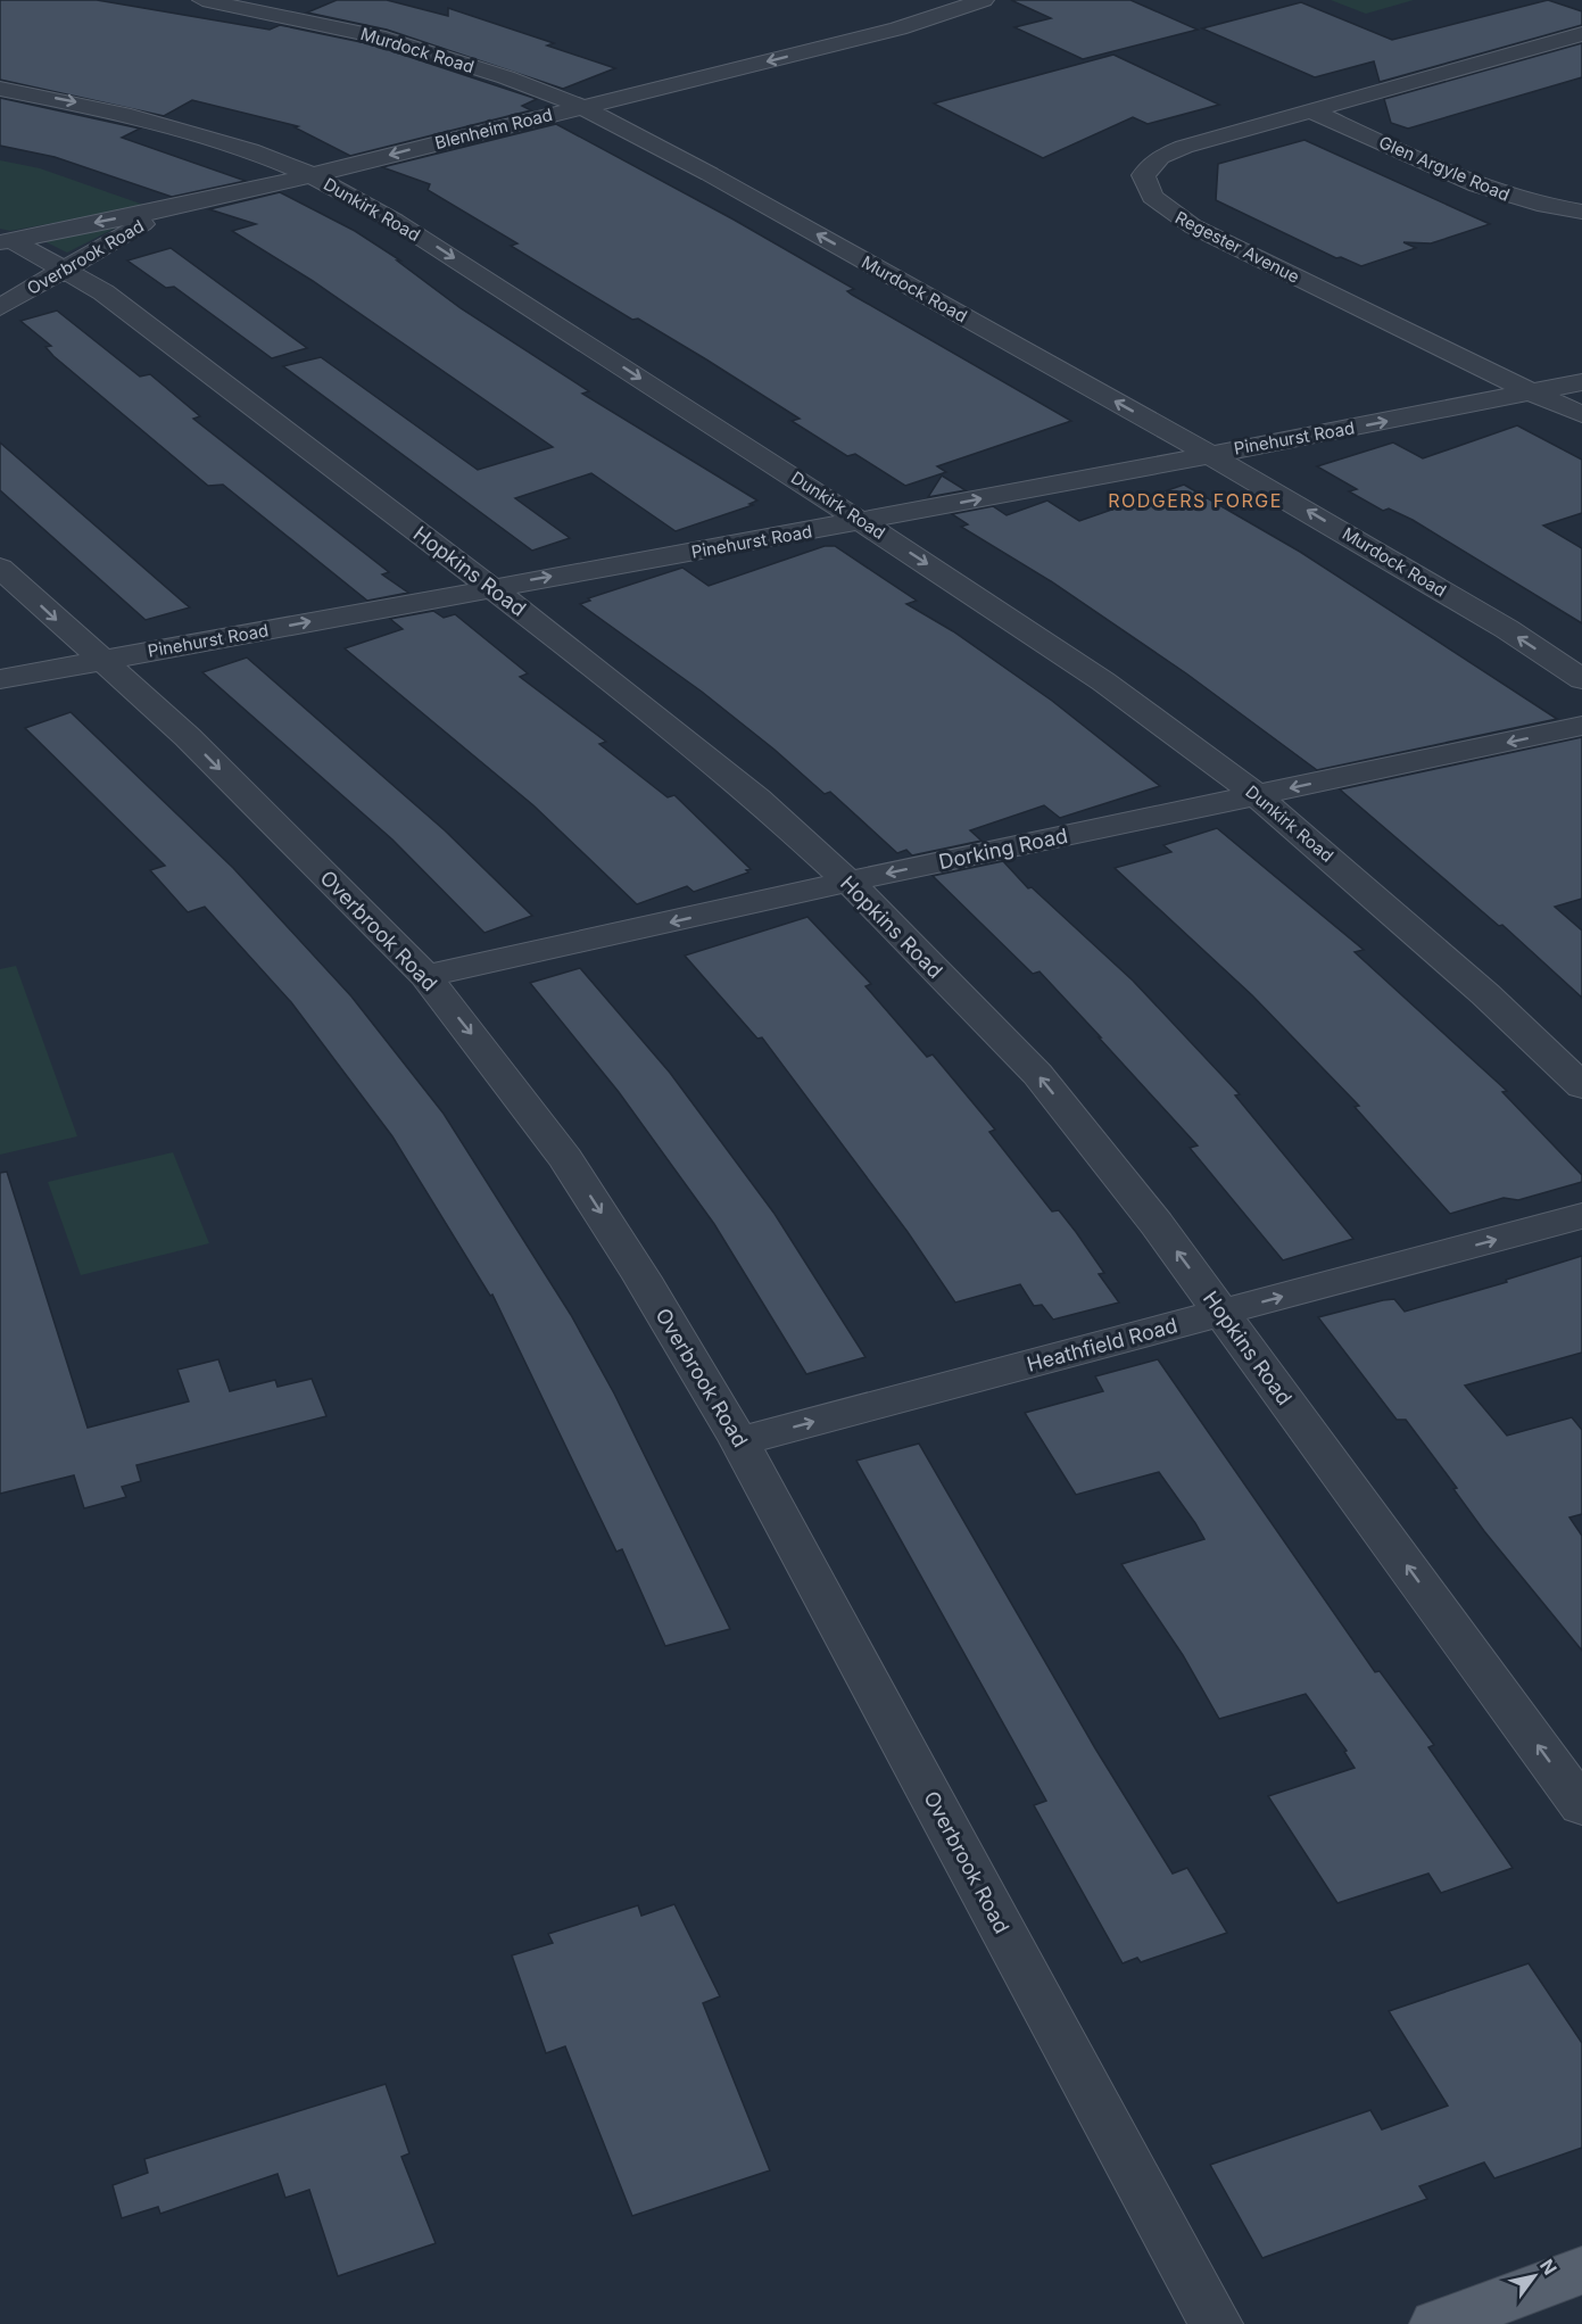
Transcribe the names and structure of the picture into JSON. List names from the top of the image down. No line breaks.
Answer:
{"streets":{"street":["Murdock Road","Blenheim Road","Glen Argyle Road","Dunkirk Road","Regester Avenue","Overbrook Road","Pinehurst Road","Hopkins Road","Dorking Road","Heathfield Road"]},"crossings":[["Murdock Road","Blenheim Road"],["Murdock Road","Pinehurst Road"],["Blenheim Road","Dunkirk Road"],["Blenheim Road","Overbrook Road"],["Blenheim Road","Hopkins Road"],["Glen Argyle Road","Regester Avenue"],["Dunkirk Road","Pinehurst Road"],["Dunkirk Road","Dorking Road"],["Regester Avenue","Pinehurst Road"],["Overbrook Road","Pinehurst Road"],["Overbrook Road","Hopkins Road"],["Overbrook Road","Dorking Road"],["Overbrook Road","Heathfield Road"],["Pinehurst Road","Hopkins Road"],["Hopkins Road","Dorking Road"],["Hopkins Road","Heathfield Road"]],"one_way":["Murdock Road","Blenheim Road","Dunkirk Road","Overbrook Road","Pinehurst Road","Hopkins Road","Dorking Road","Heathfield Road"],"districts":["RODGERS FORGE"],"north":"top right"}
